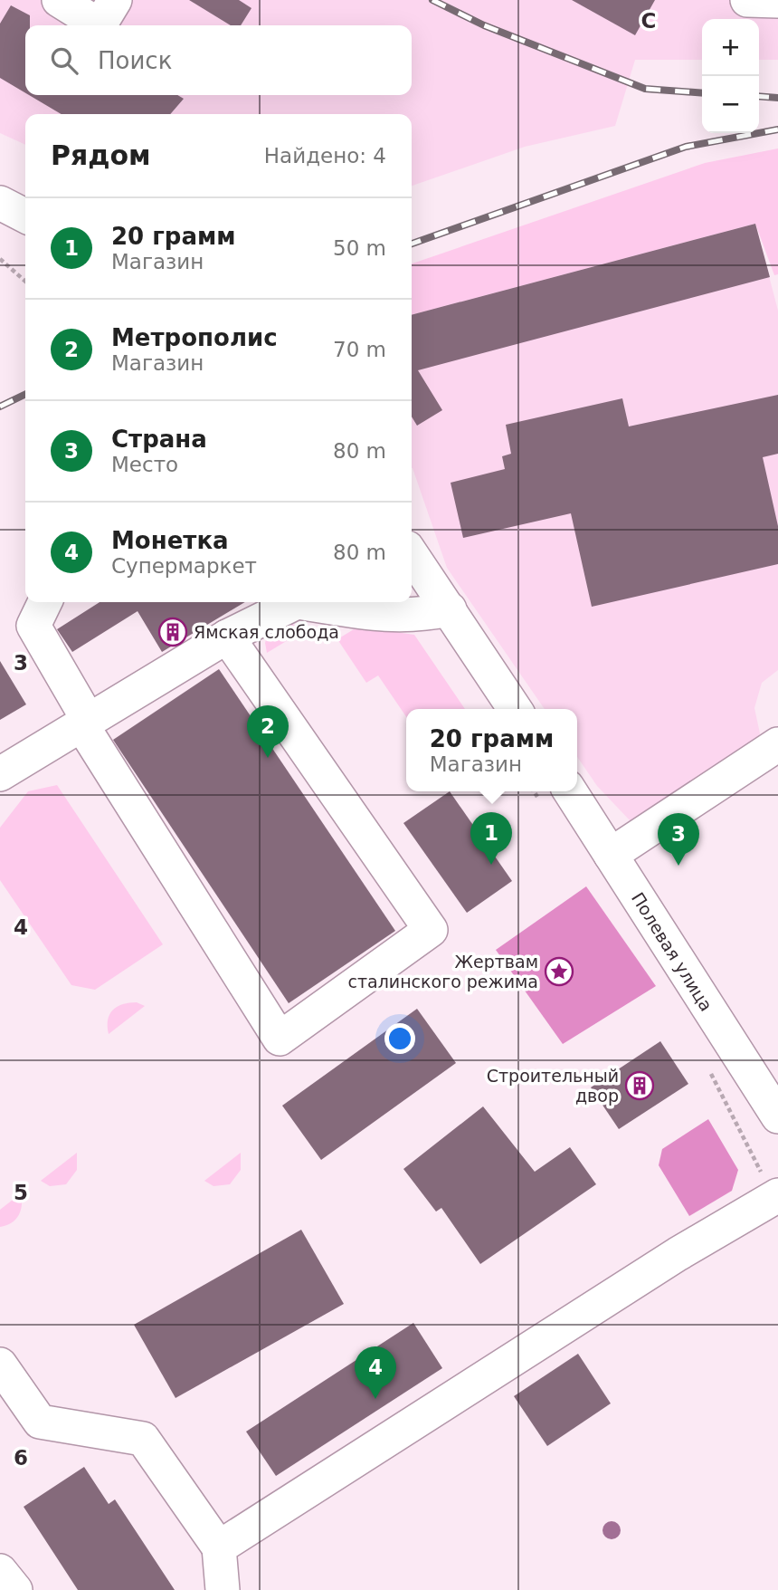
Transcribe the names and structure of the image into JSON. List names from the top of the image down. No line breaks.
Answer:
{"streets":{"street":["Полевая улица"]},"places":{"building":["Ямская слобода","Строительный двор"],"place":["Жертвам сталинского режима"]},"page":{"map_buttons":["+","−"],"search":"Поиск","heading":["Рядом","Найдено: 4"],"list":[{"mark":"1","name":"20 грамм","note":"Магазин","value":"50 m"},{"mark":"2","name":"Метрополис","note":"Магазин","value":"70 m"},{"mark":"3","name":"Страна","note":"Место","value":"80 m"},{"mark":"4","name":"Монетка","note":"Супермаркет","value":"80 m"}],"pins":["2","1","3","4"],"popup":["20 грамм","Магазин"]},"grid":{"columns":["C"],"rows":["3","4","5","6"]}}
